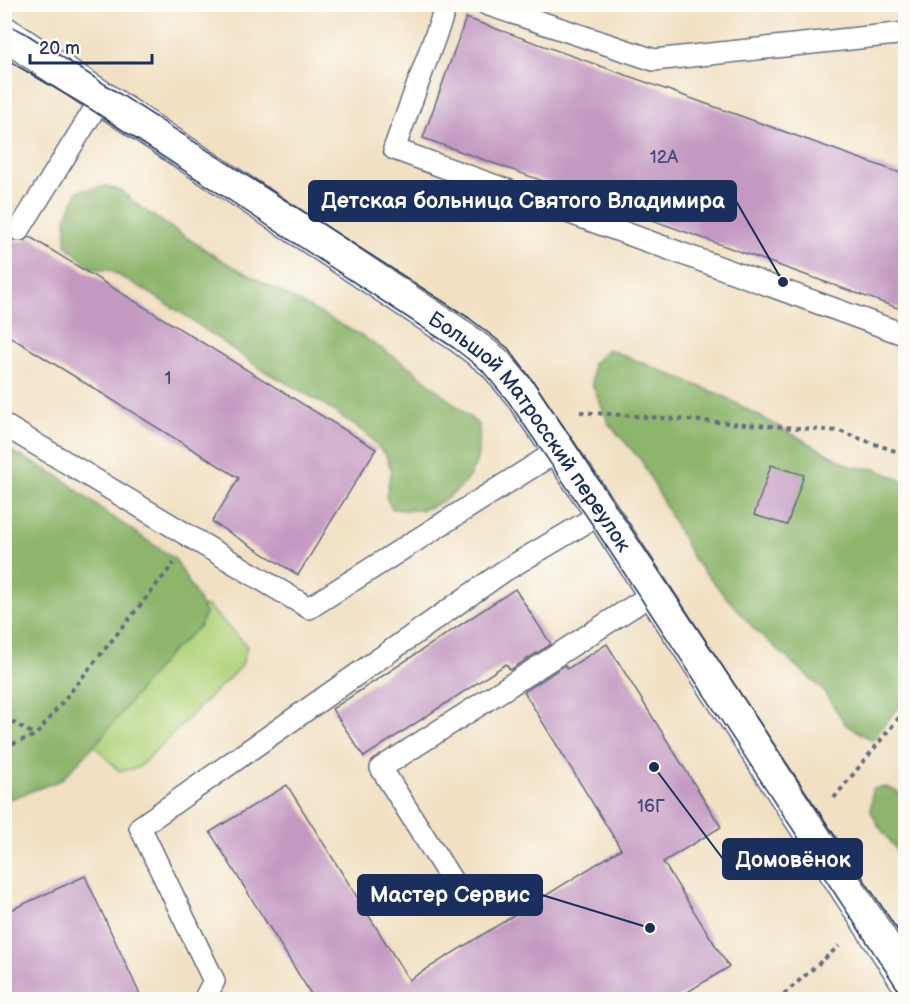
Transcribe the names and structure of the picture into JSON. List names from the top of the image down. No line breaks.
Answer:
{"streets":{"street":["Большой Матросский переулок"]},"places":["Детская больница Святого Владимира","Домовёнок","Мастер Сервис"],"house_numbers":["12А","1","16Г"],"scale_bar":"20 m"}
